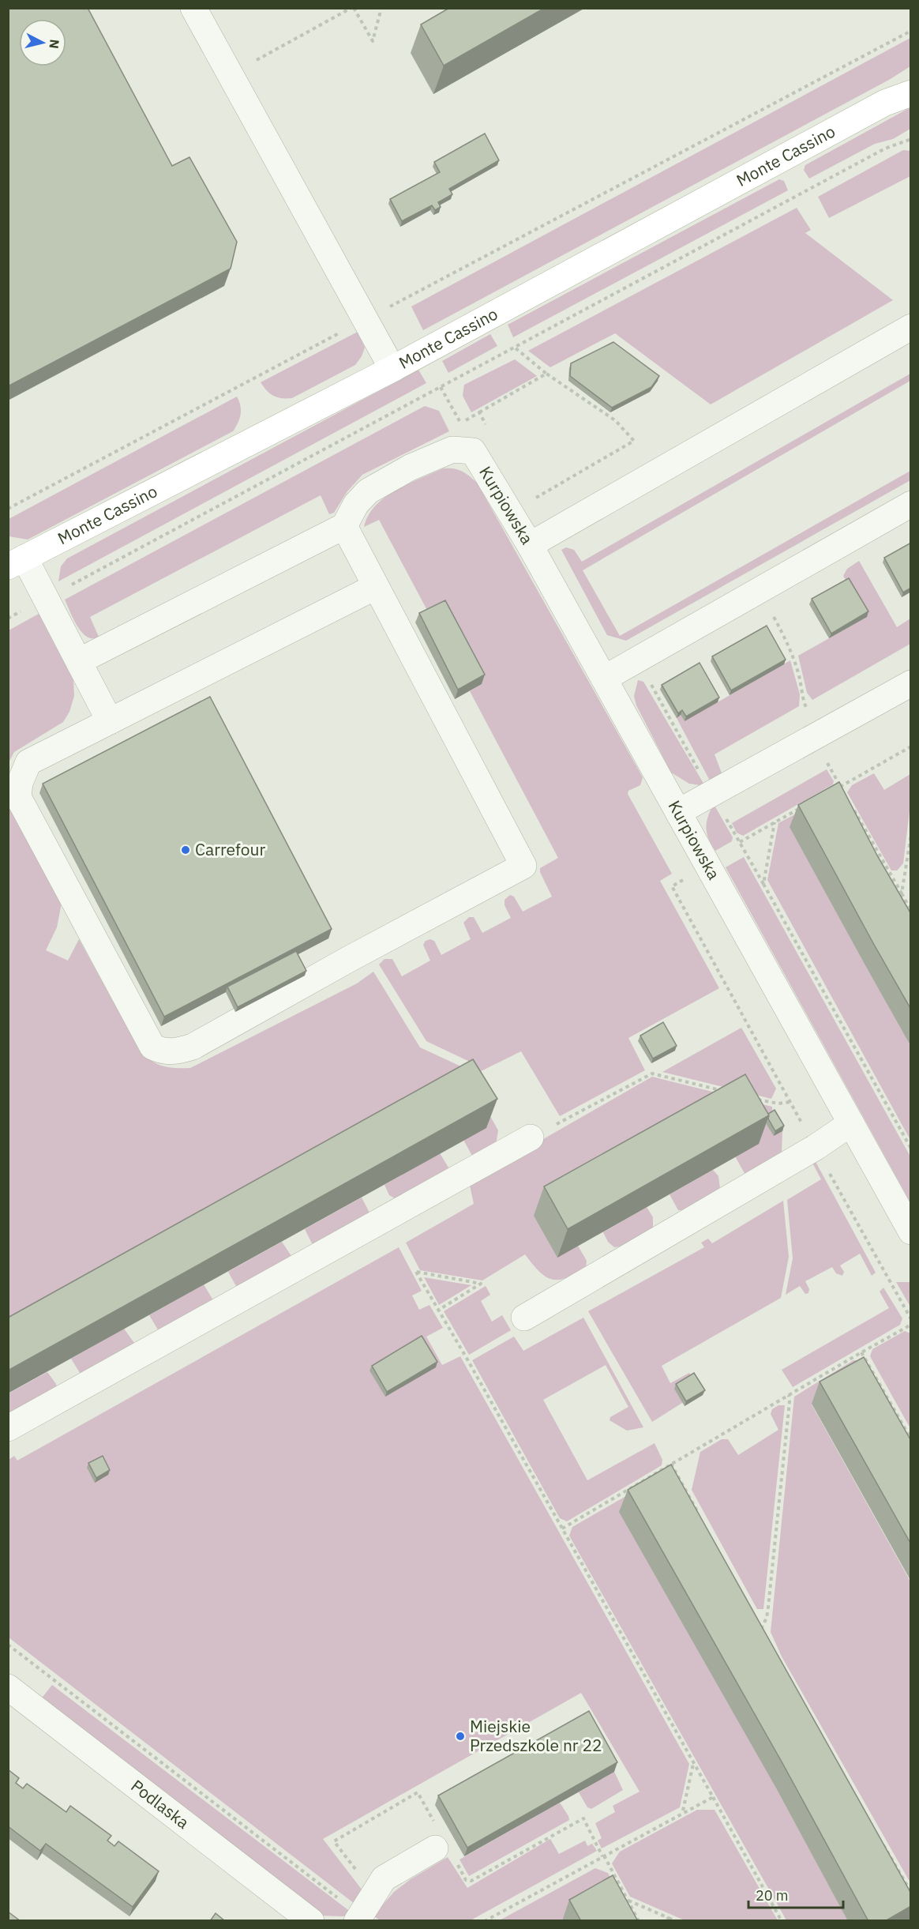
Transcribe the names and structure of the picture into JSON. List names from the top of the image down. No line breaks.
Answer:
{"streets":{"main road":["Monte Cassino"],"street":["Kurpiowska","Podlaska"]},"places":["Carrefour","Miejskie Przedszkole nr 22"],"scale_bar":"20 m","north":"right"}
